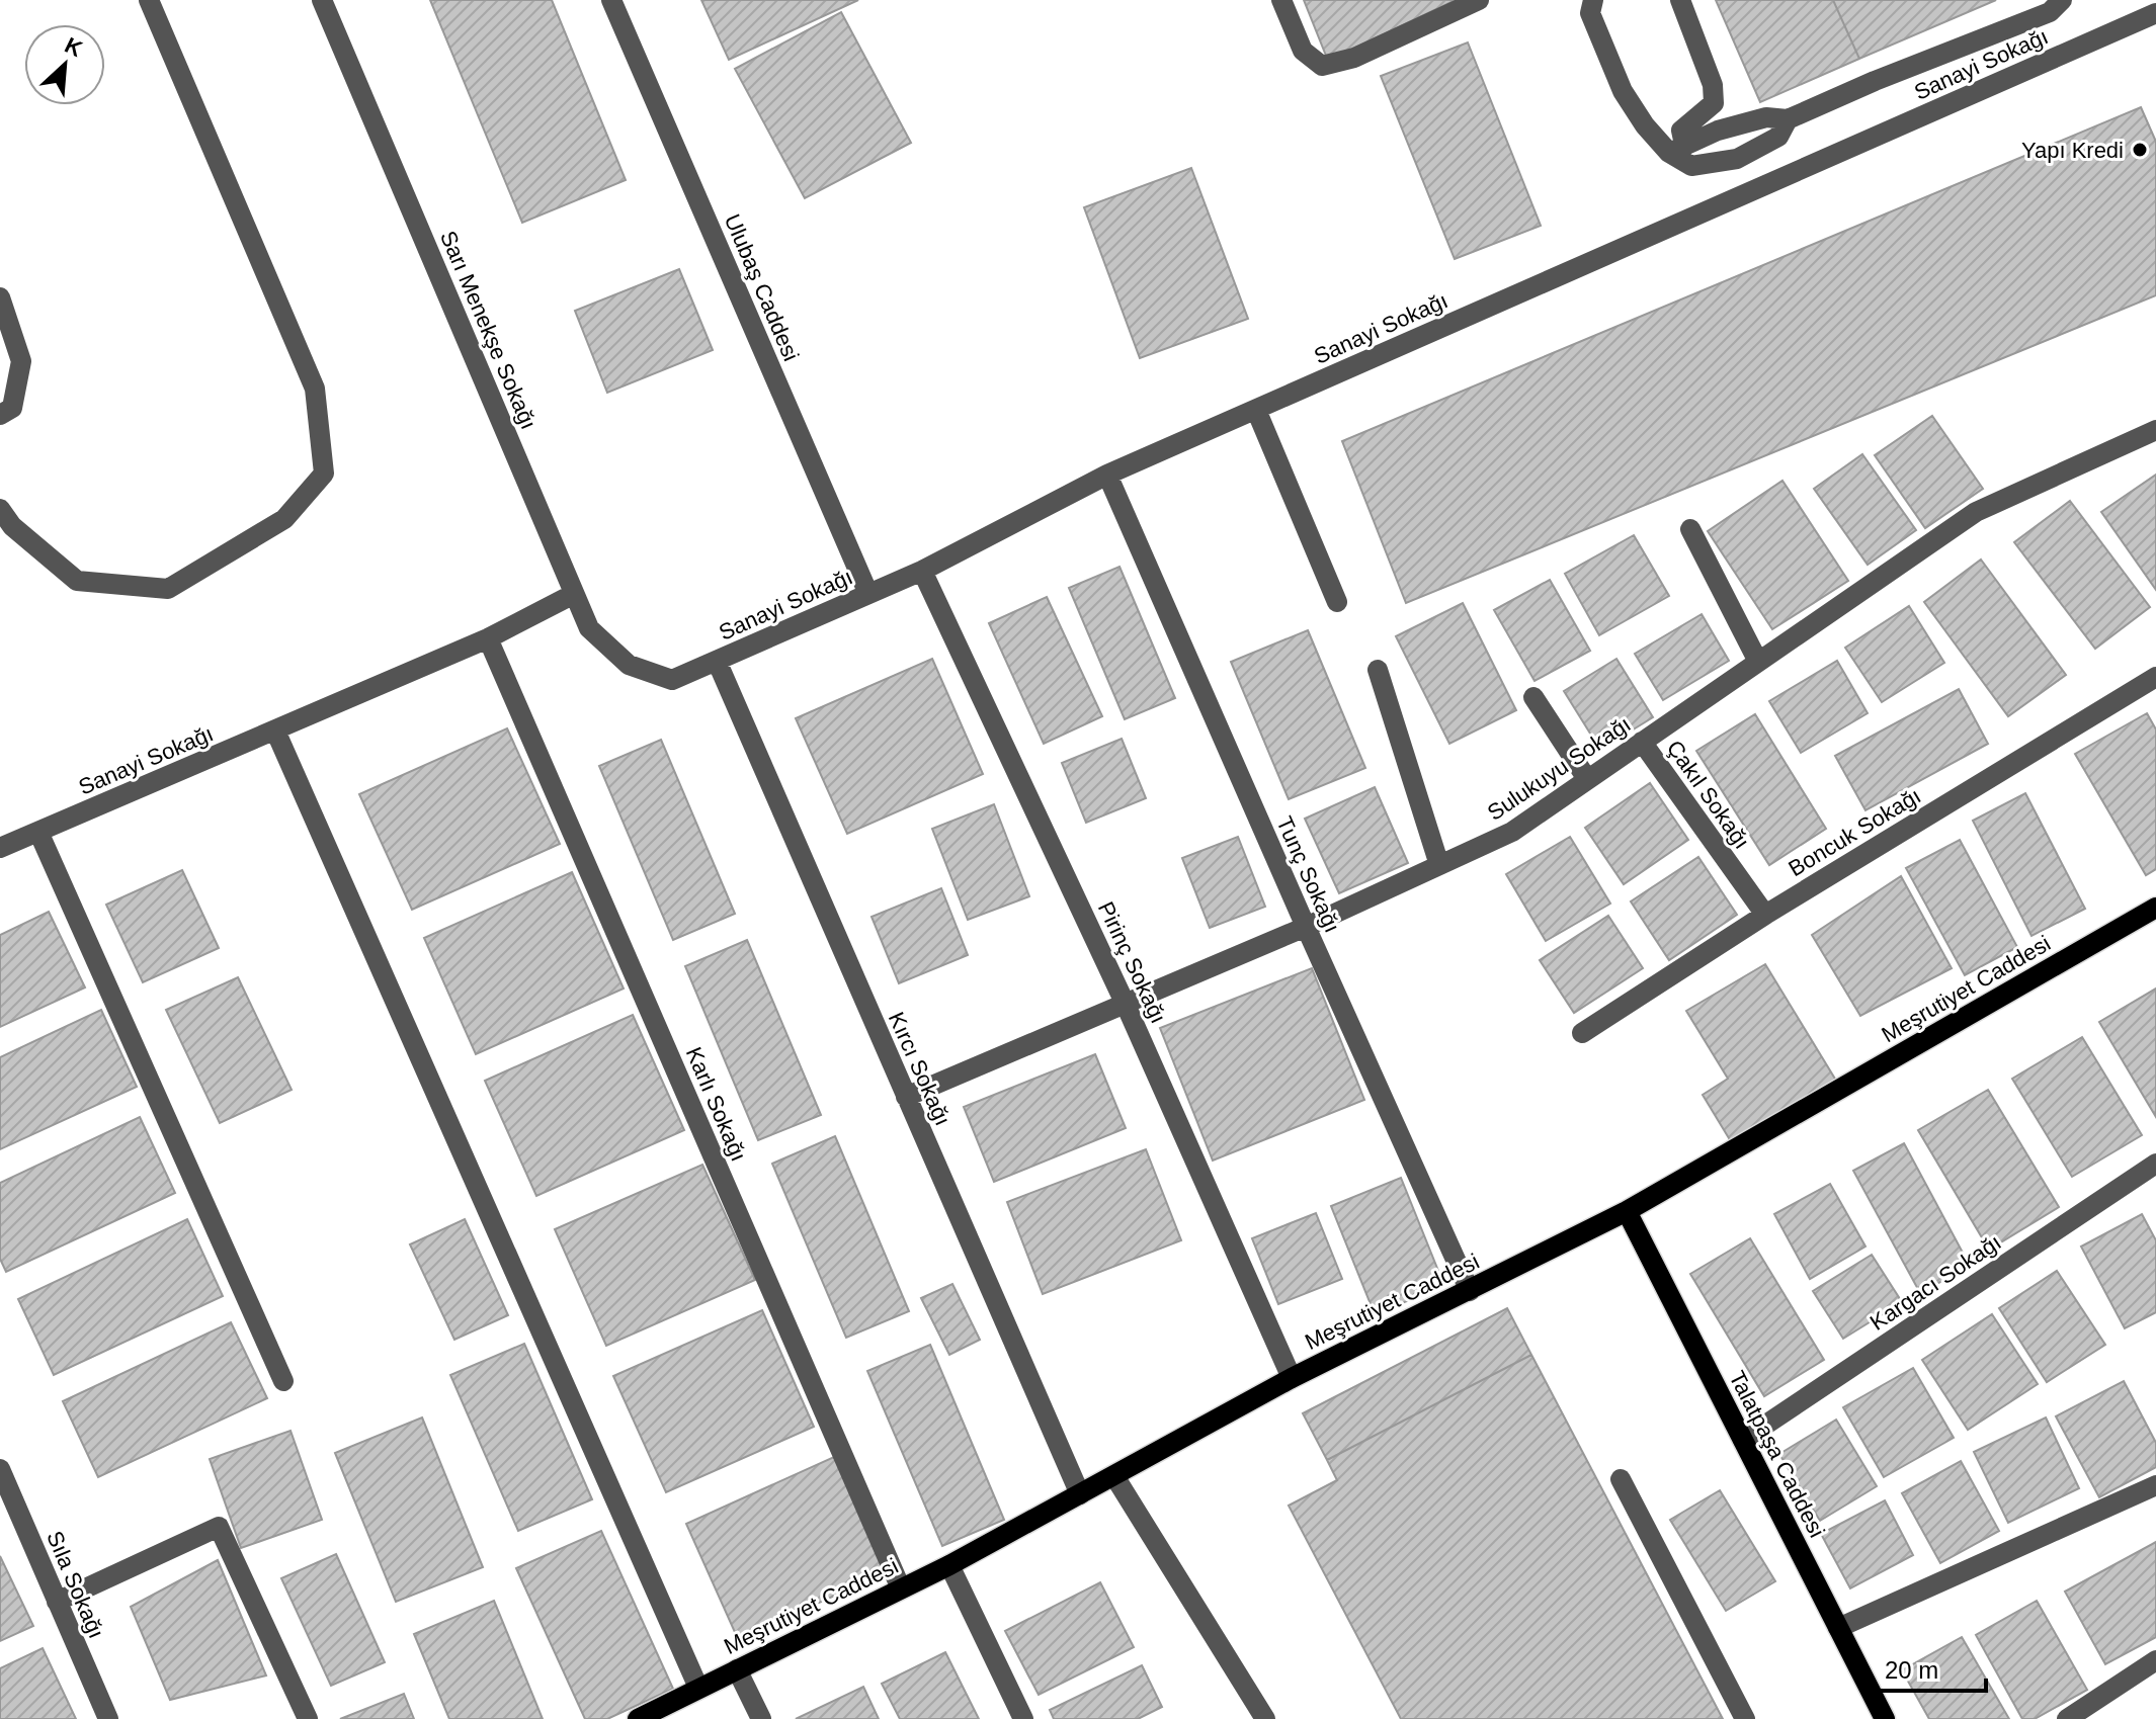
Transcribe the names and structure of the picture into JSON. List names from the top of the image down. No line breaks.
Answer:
{"streets":{"main road":["Meşrutiyet Caddesi","Talatpaşa Caddesi"],"street":["Sanayi Sokağı","Ulubaş Caddesi","Sarı Menekşe Sokağı","Sulukuyu Sokağı","Çakıl Sokağı","Boncuk Sokağı","Tunç Sokağı","Pirinç Sokağı","Kırcı Sokağı","Karlı Sokağı","Kargacı Sokağı","Sıla Sokağı"]},"crossings":[["Sanayi Sokağı","Ulubaş Caddesi"],["Sanayi Sokağı","Sarı Menekşe Sokağı"],["Sanayi Sokağı","Tunç Sokağı"],["Sanayi Sokağı","Pirinç Sokağı"],["Sanayi Sokağı","Kırcı Sokağı"],["Sanayi Sokağı","Karlı Sokağı"],["Sulukuyu Sokağı","Çakıl Sokağı"],["Sulukuyu Sokağı","Tunç Sokağı"],["Sulukuyu Sokağı","Pirinç Sokağı"],["Sulukuyu Sokağı","Kırcı Sokağı"],["Çakıl Sokağı","Boncuk Sokağı"],["Tunç Sokağı","Meşrutiyet Caddesi"],["Pirinç Sokağı","Meşrutiyet Caddesi"],["Meşrutiyet Caddesi","Kırcı Sokağı"],["Meşrutiyet Caddesi","Karlı Sokağı"],["Meşrutiyet Caddesi","Talatpaşa Caddesi"],["Kargacı Sokağı","Talatpaşa Caddesi"]],"places":["Yapı Kredi"],"scale_bar":"20 m","north":"top right"}
